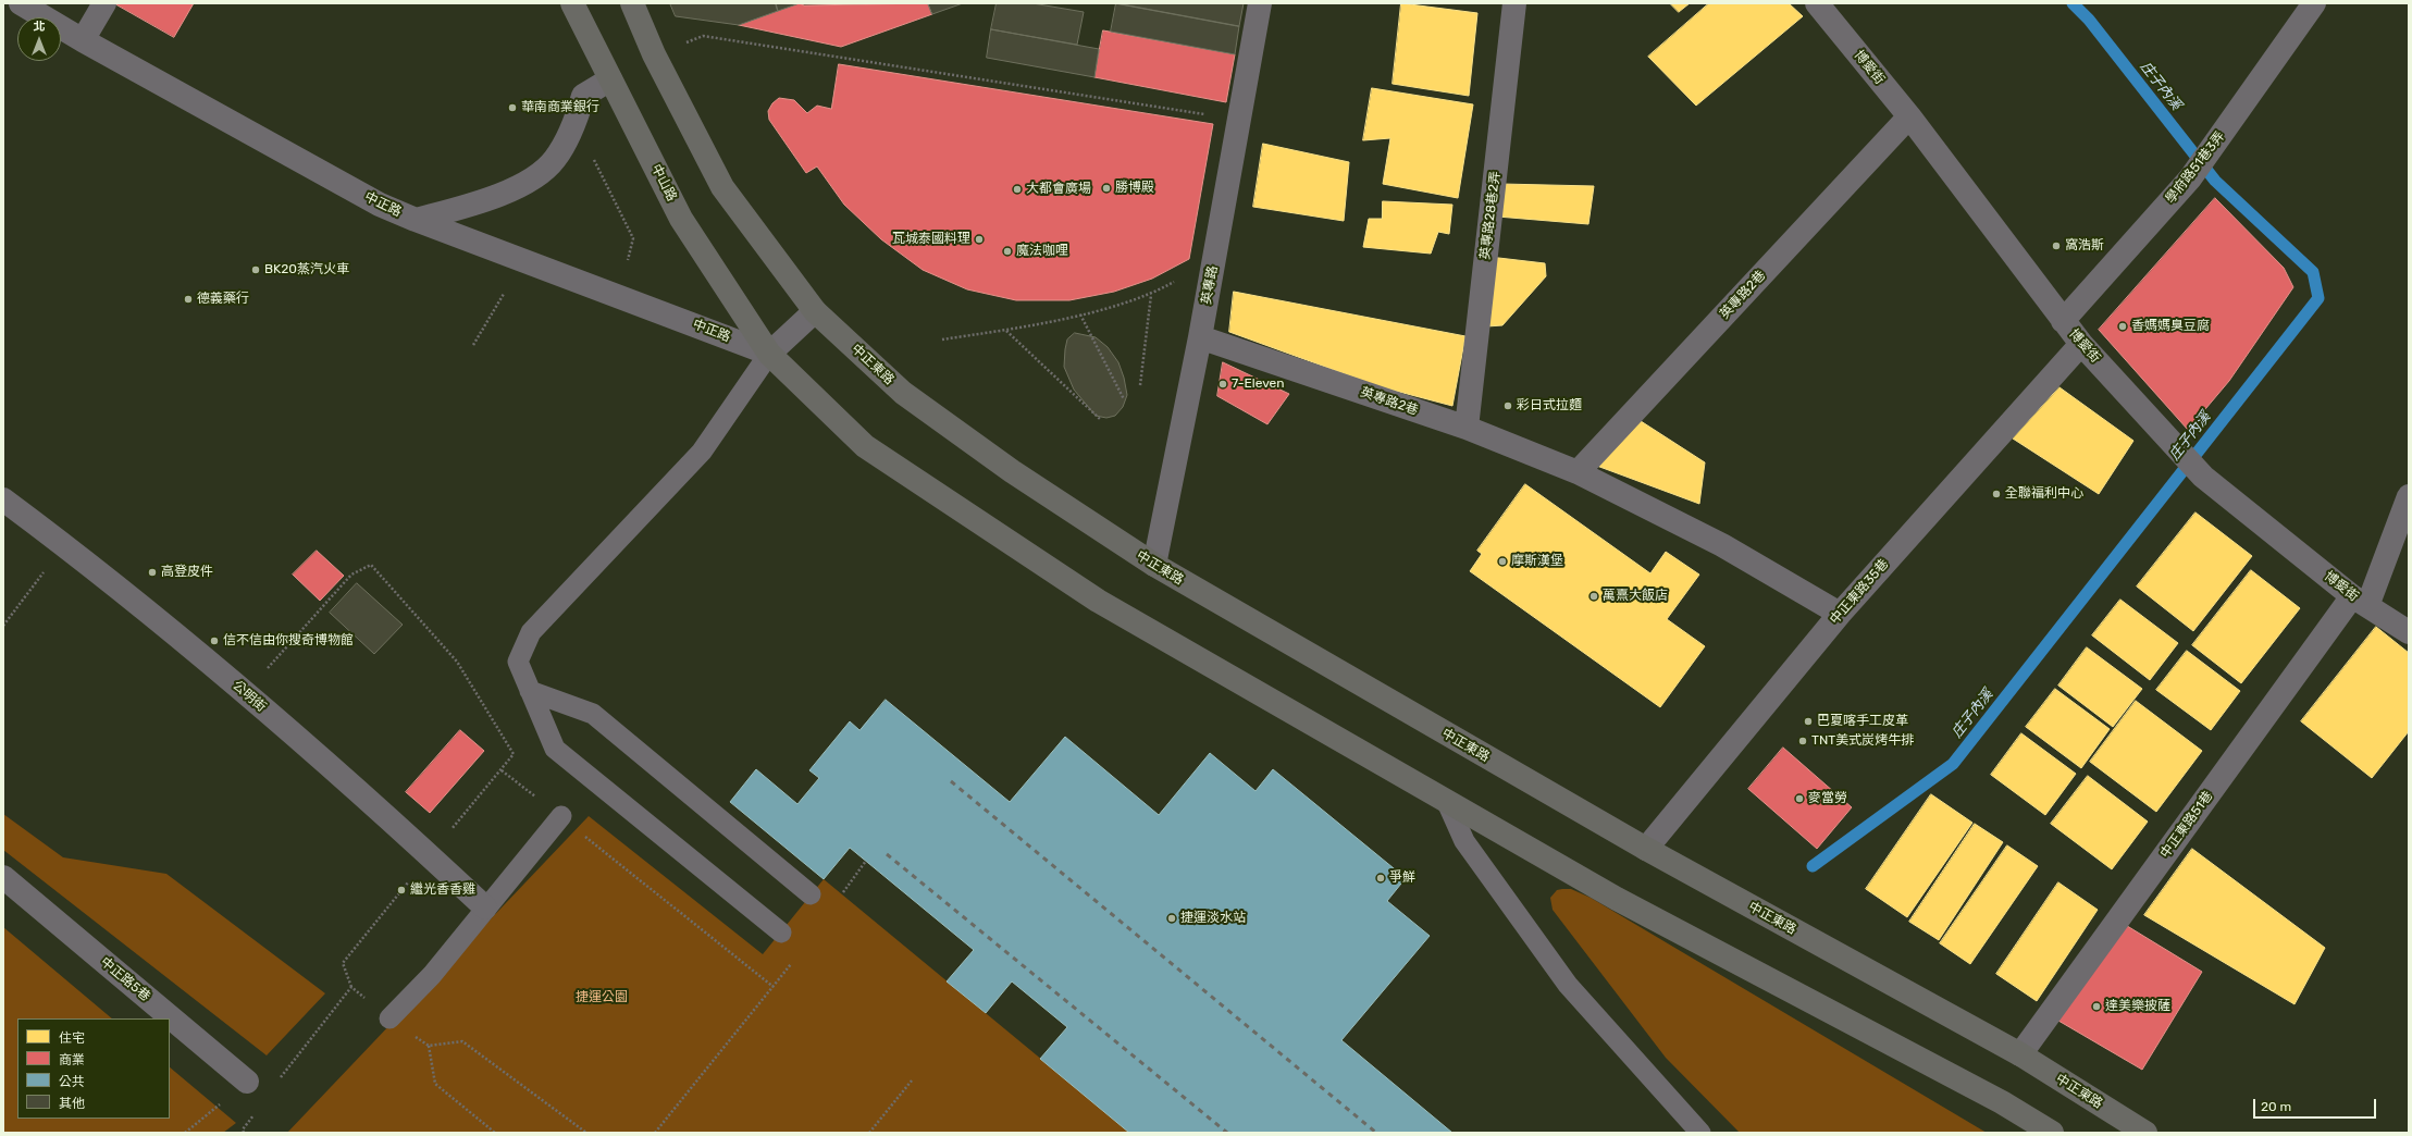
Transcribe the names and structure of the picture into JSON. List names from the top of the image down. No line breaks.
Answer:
{"streets":{"main road":["中山路","中正東路"],"street":["博愛街","學府路51巷3弄","中正路","英專路28巷2弄","英專路","英專路2巷","中正東路35巷","公明街","中正東路51巷","中正路5巷"]},"crossings":[["博愛街","學府路51巷3弄"],["博愛街","英專路2巷"],["博愛街","中正東路35巷"],["博愛街","中正東路51巷"],["中山路","中正路"],["英專路28巷2弄","英專路2巷"],["英專路","英專路2巷"],["英專路","中正東路"],["英專路2巷","中正東路35巷"],["中正東路","中正東路35巷"],["中正東路","中正東路51巷"]],"water":["庄子內溪"],"parks":["捷運公園"],"places":["華南商業銀行","勝博殿","大都會廣場","瓦城泰國料理","窩浩斯","魔法咖哩","BK20蒸汽火車","德義藥行","香媽媽臭豆腐","7-Eleven","彩日式拉麵","全聯福利中心","摩斯漢堡","高登皮件","萬熹大飯店","信不信由你搜奇博物館","巴夏喀手工皮革","TNT美式炭烤牛排","麥當勞","爭鮮","繼光香香雞","捷運淡水站","達美樂披薩"],"legend":["住宅","商業","公共","其他"],"scale_bar":"20 m","north":"top"}
